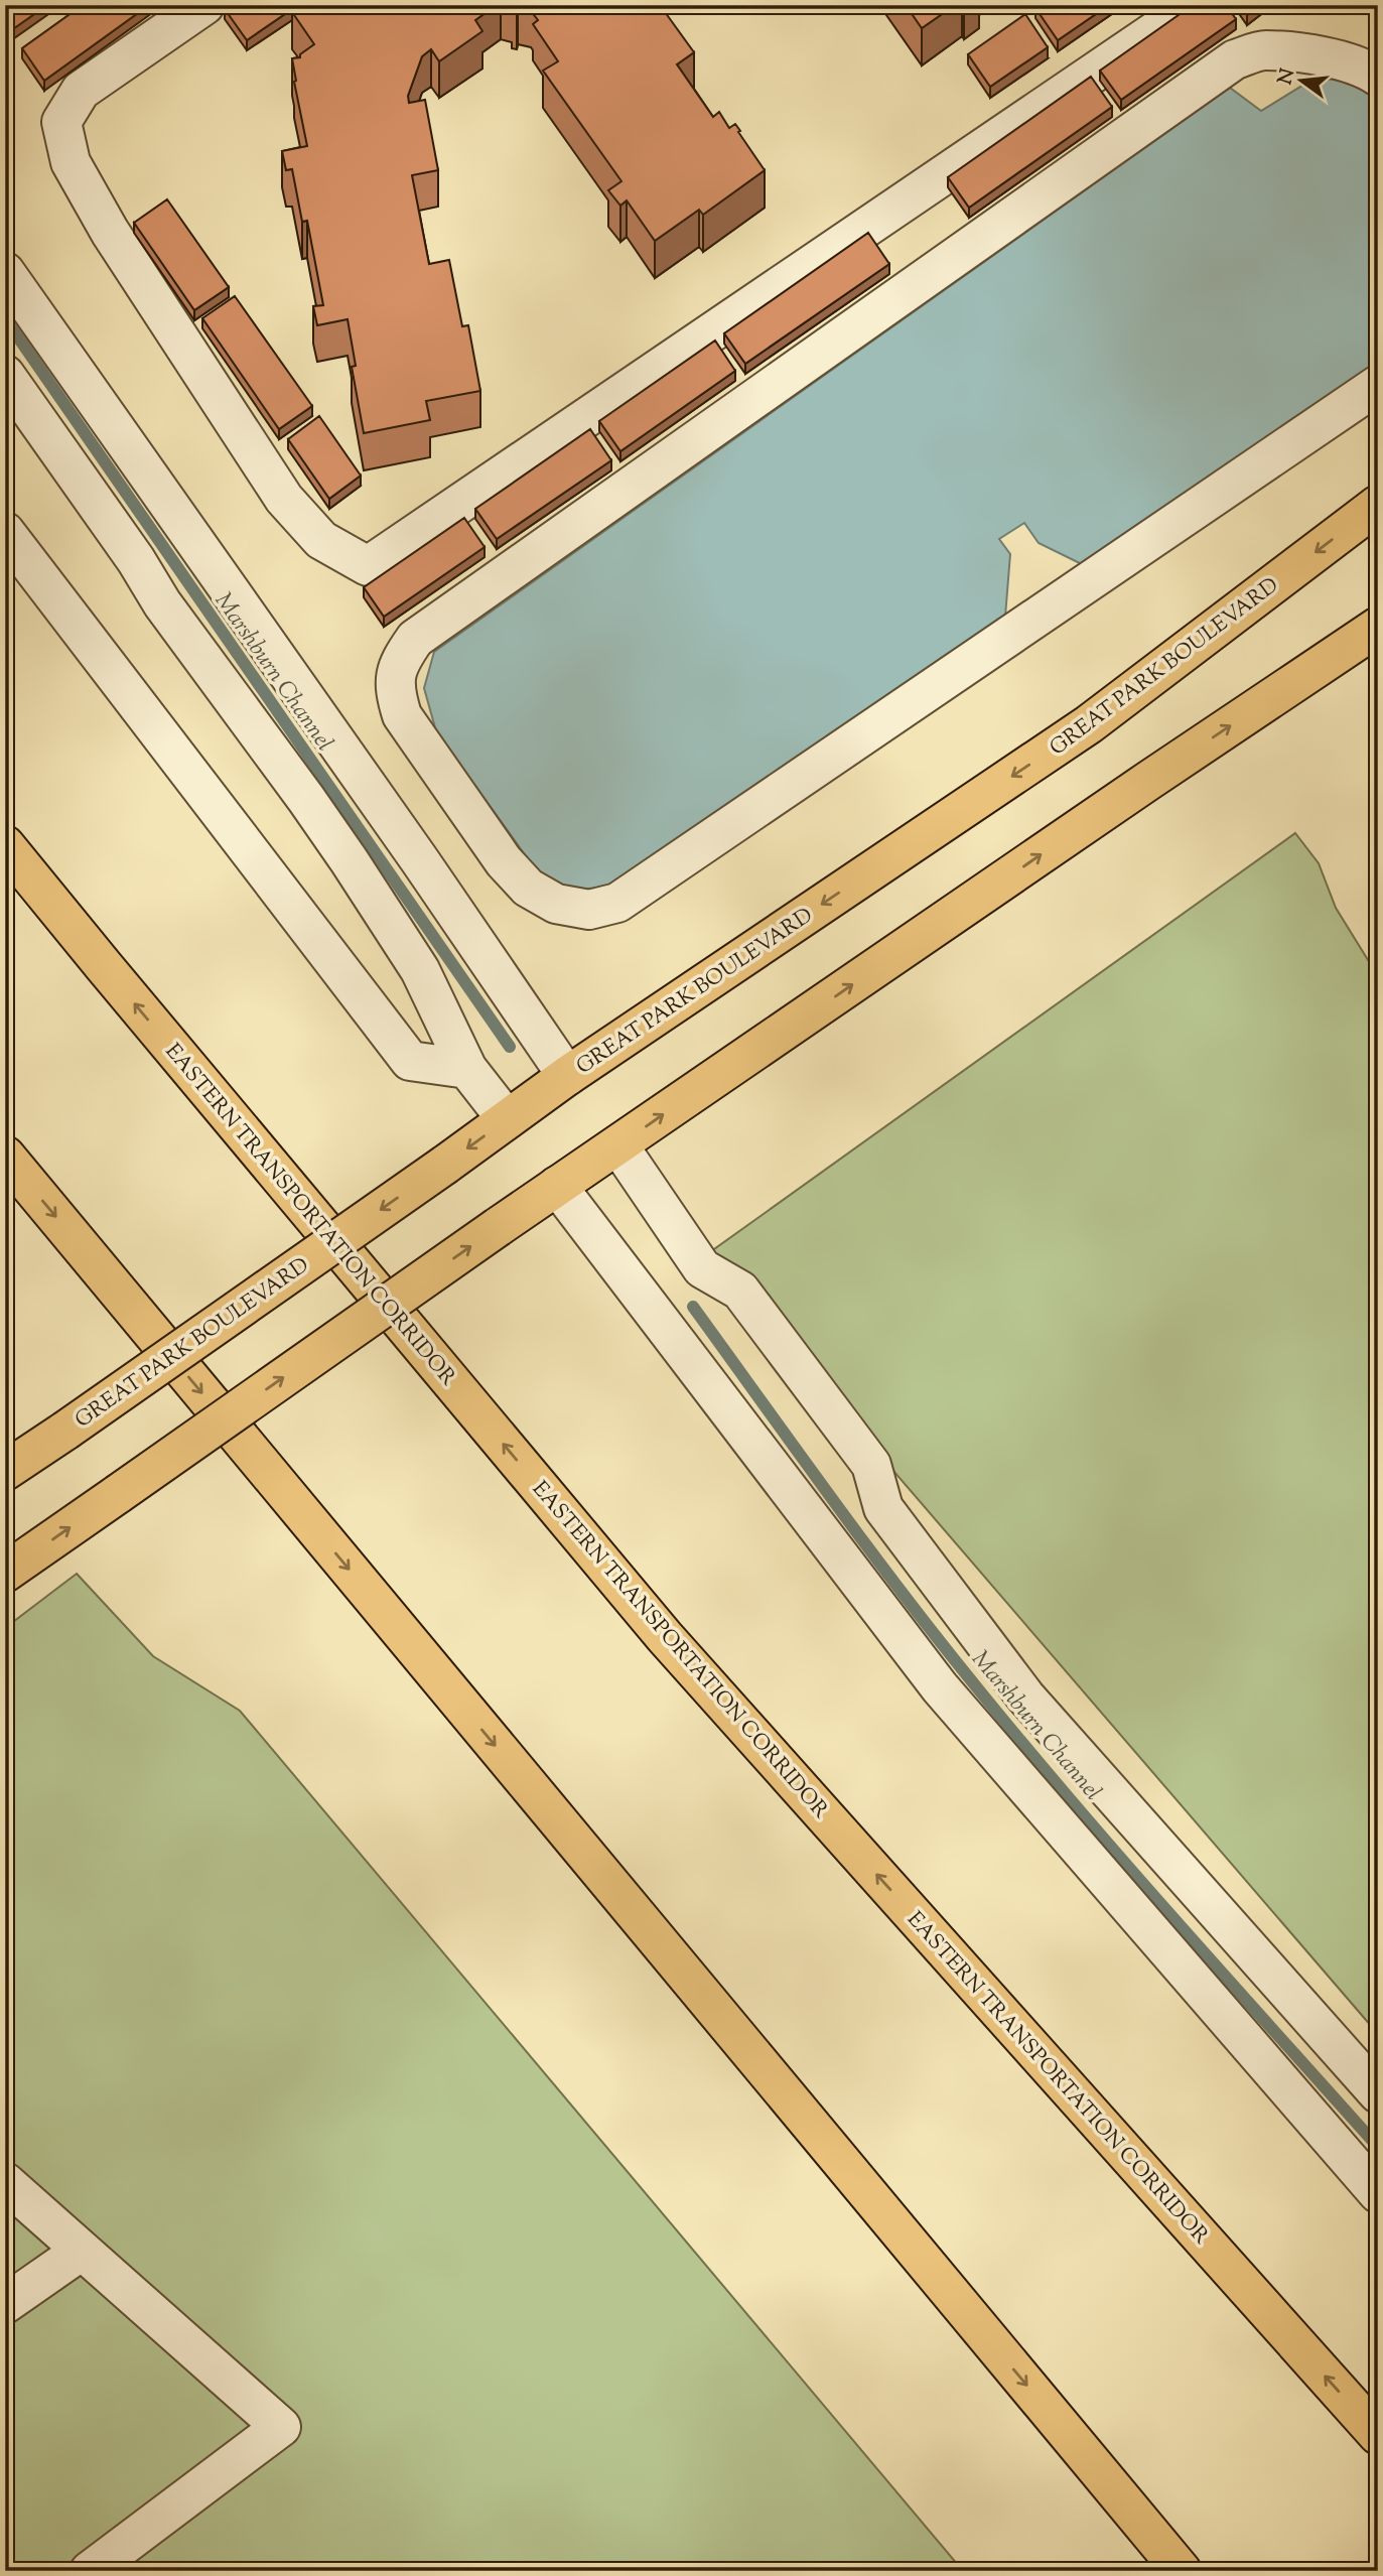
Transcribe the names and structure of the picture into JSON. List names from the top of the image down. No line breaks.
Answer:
{"streets":{"main road":["GREAT PARK BOULEVARD","EASTERN TRANSPORTATION CORRIDOR"]},"water":["Marshburn Channel"],"north":"left"}
